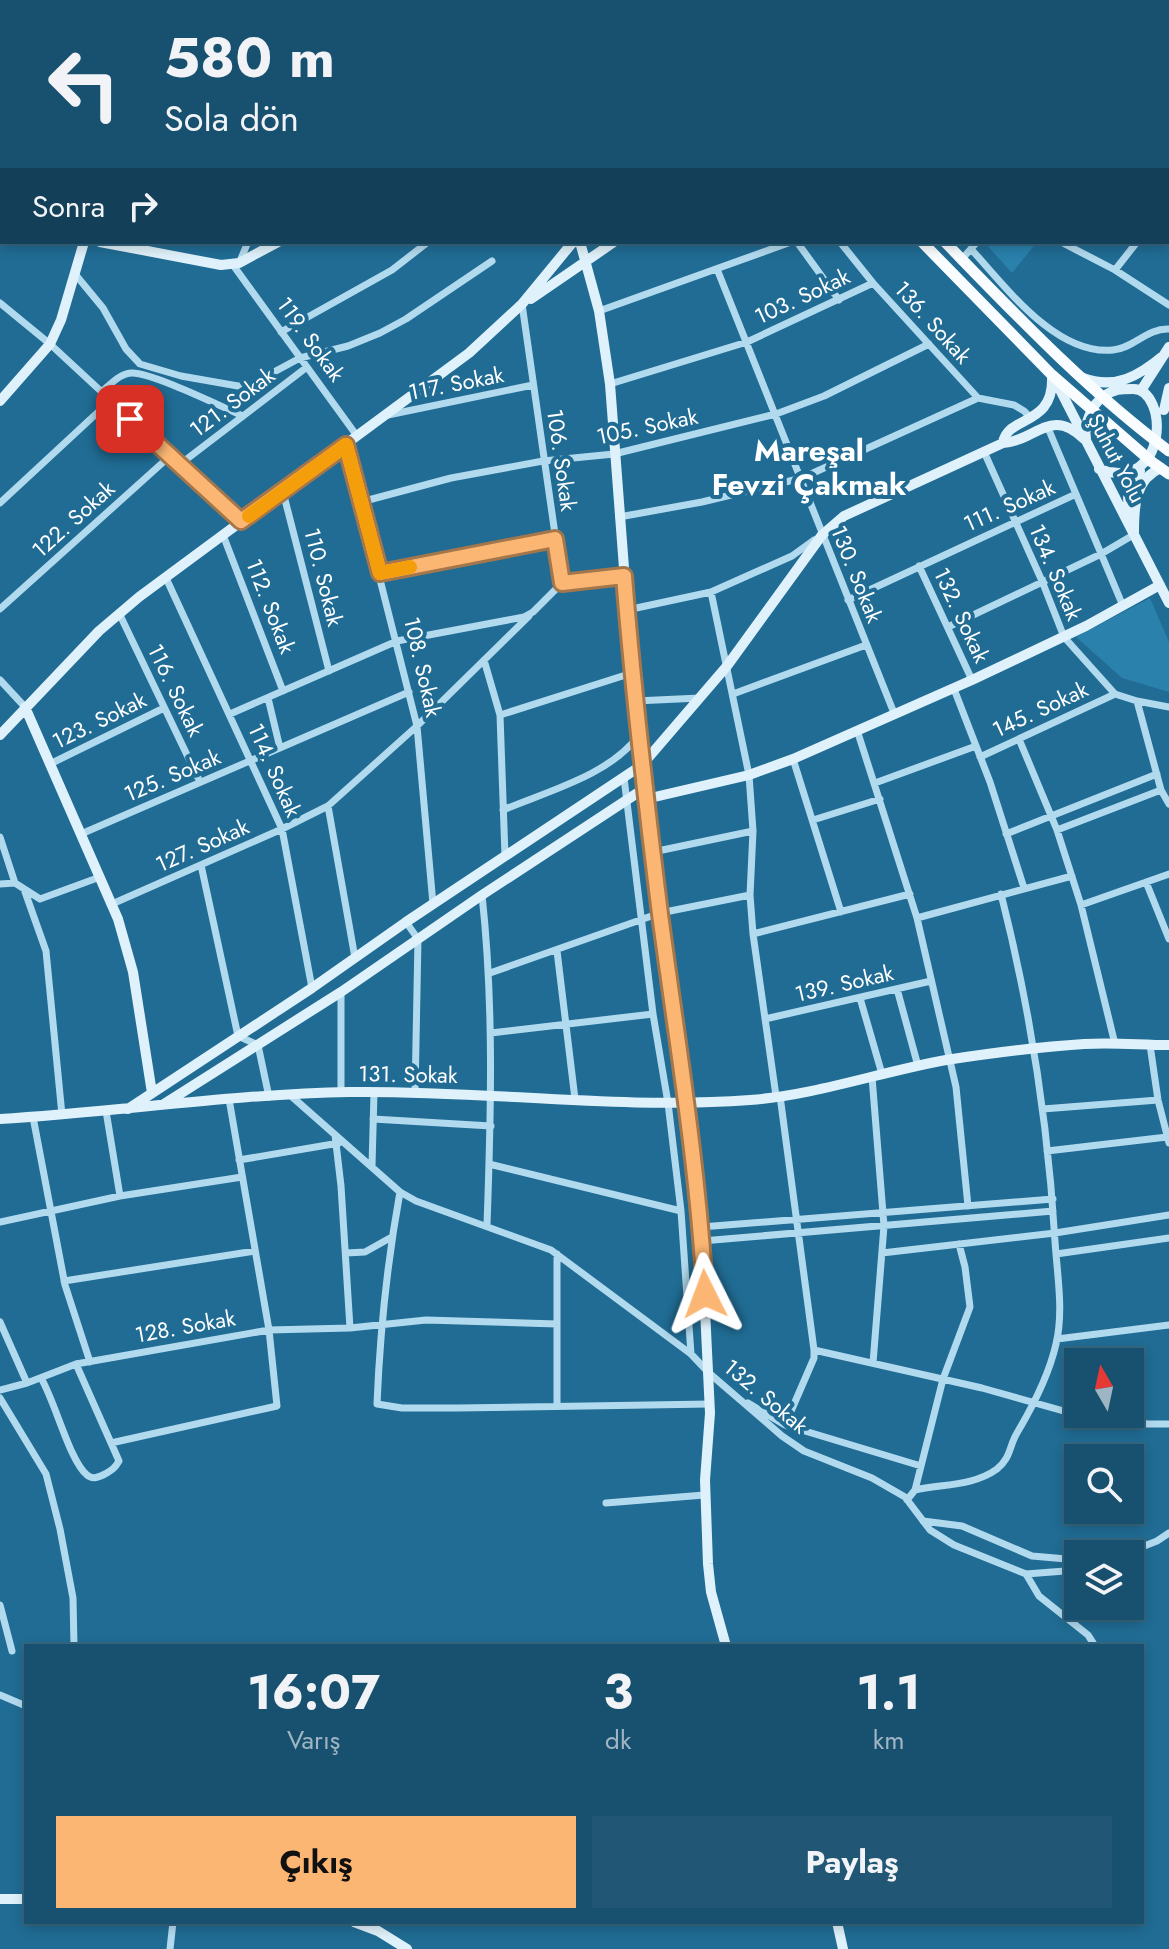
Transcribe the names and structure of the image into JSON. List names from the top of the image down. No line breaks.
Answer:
{"streets":{"street":["103. Sokak","136. Sokak","119. Sokak","117. Sokak","121. Sokak","105. Sokak","Şuhut Yolu","106. Sokak","111. Sokak","122. Sokak","134. Sokak","130. Sokak","110. Sokak","112. Sokak","132. Sokak","108. Sokak","116. Sokak","145. Sokak","123. Sokak","114. Sokak","125. Sokak","127. Sokak","139. Sokak","131. Sokak","128. Sokak"]},"crossings":[["103. Sokak","136. Sokak"],["103. Sokak","130. Sokak"],["136. Sokak","105. Sokak"],["119. Sokak","121. Sokak"],["117. Sokak","106. Sokak"],["105. Sokak","106. Sokak"],["105. Sokak","130. Sokak"],["105. Sokak","108. Sokak"],["111. Sokak","134. Sokak"],["111. Sokak","130. Sokak"],["111. Sokak","132. Sokak"],["108. Sokak","125. Sokak"],["108. Sokak","127. Sokak"],["116. Sokak","123. Sokak"],["116. Sokak","125. Sokak"],["114. Sokak","125. Sokak"],["114. Sokak","127. Sokak"]],"districts":["Mareşal Fevzi Çakmak"],"north":"top","page":{"turn":["580 m","Sola dön"],"then":"Sonra","eta":["16:07","Varış","3","dk","1.1","km"],"buttons":["Çıkış","Paylaş"]}}
